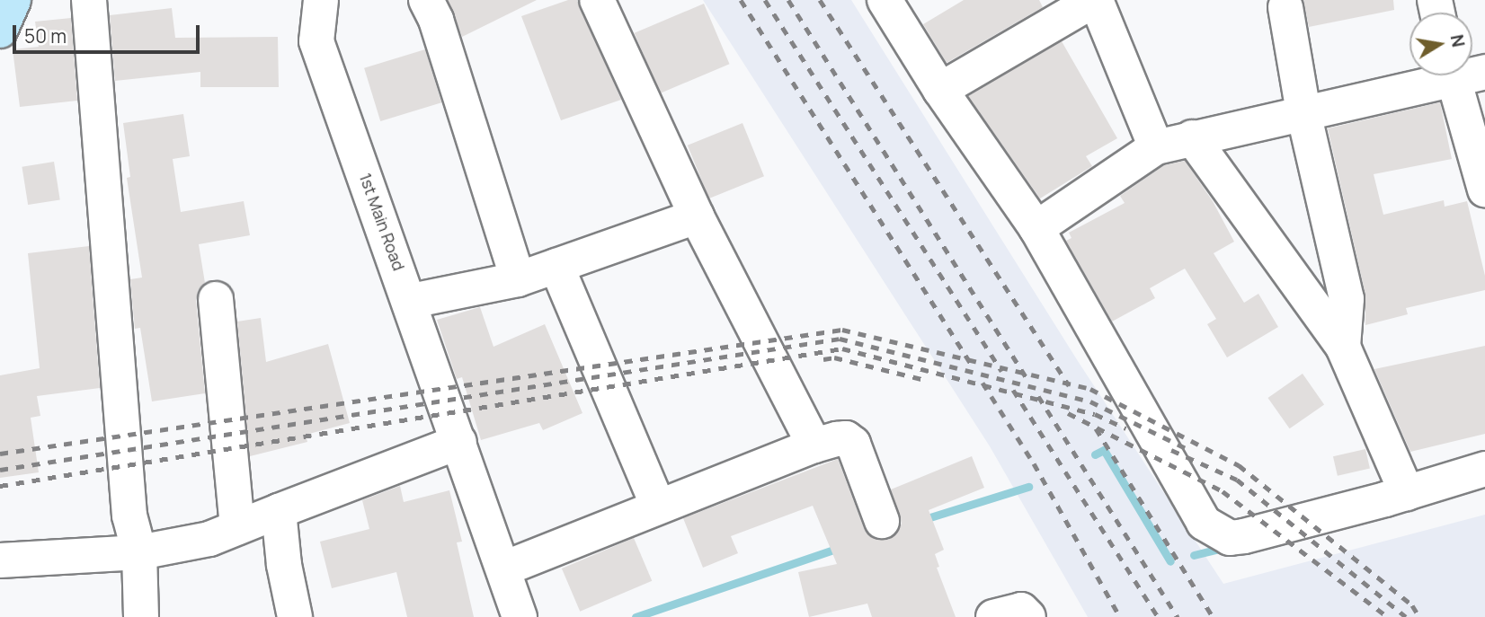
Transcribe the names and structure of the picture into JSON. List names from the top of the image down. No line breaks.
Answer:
{"streets":{"street":["1st Main Road"]},"scale_bar":"50 m","north":"right"}
